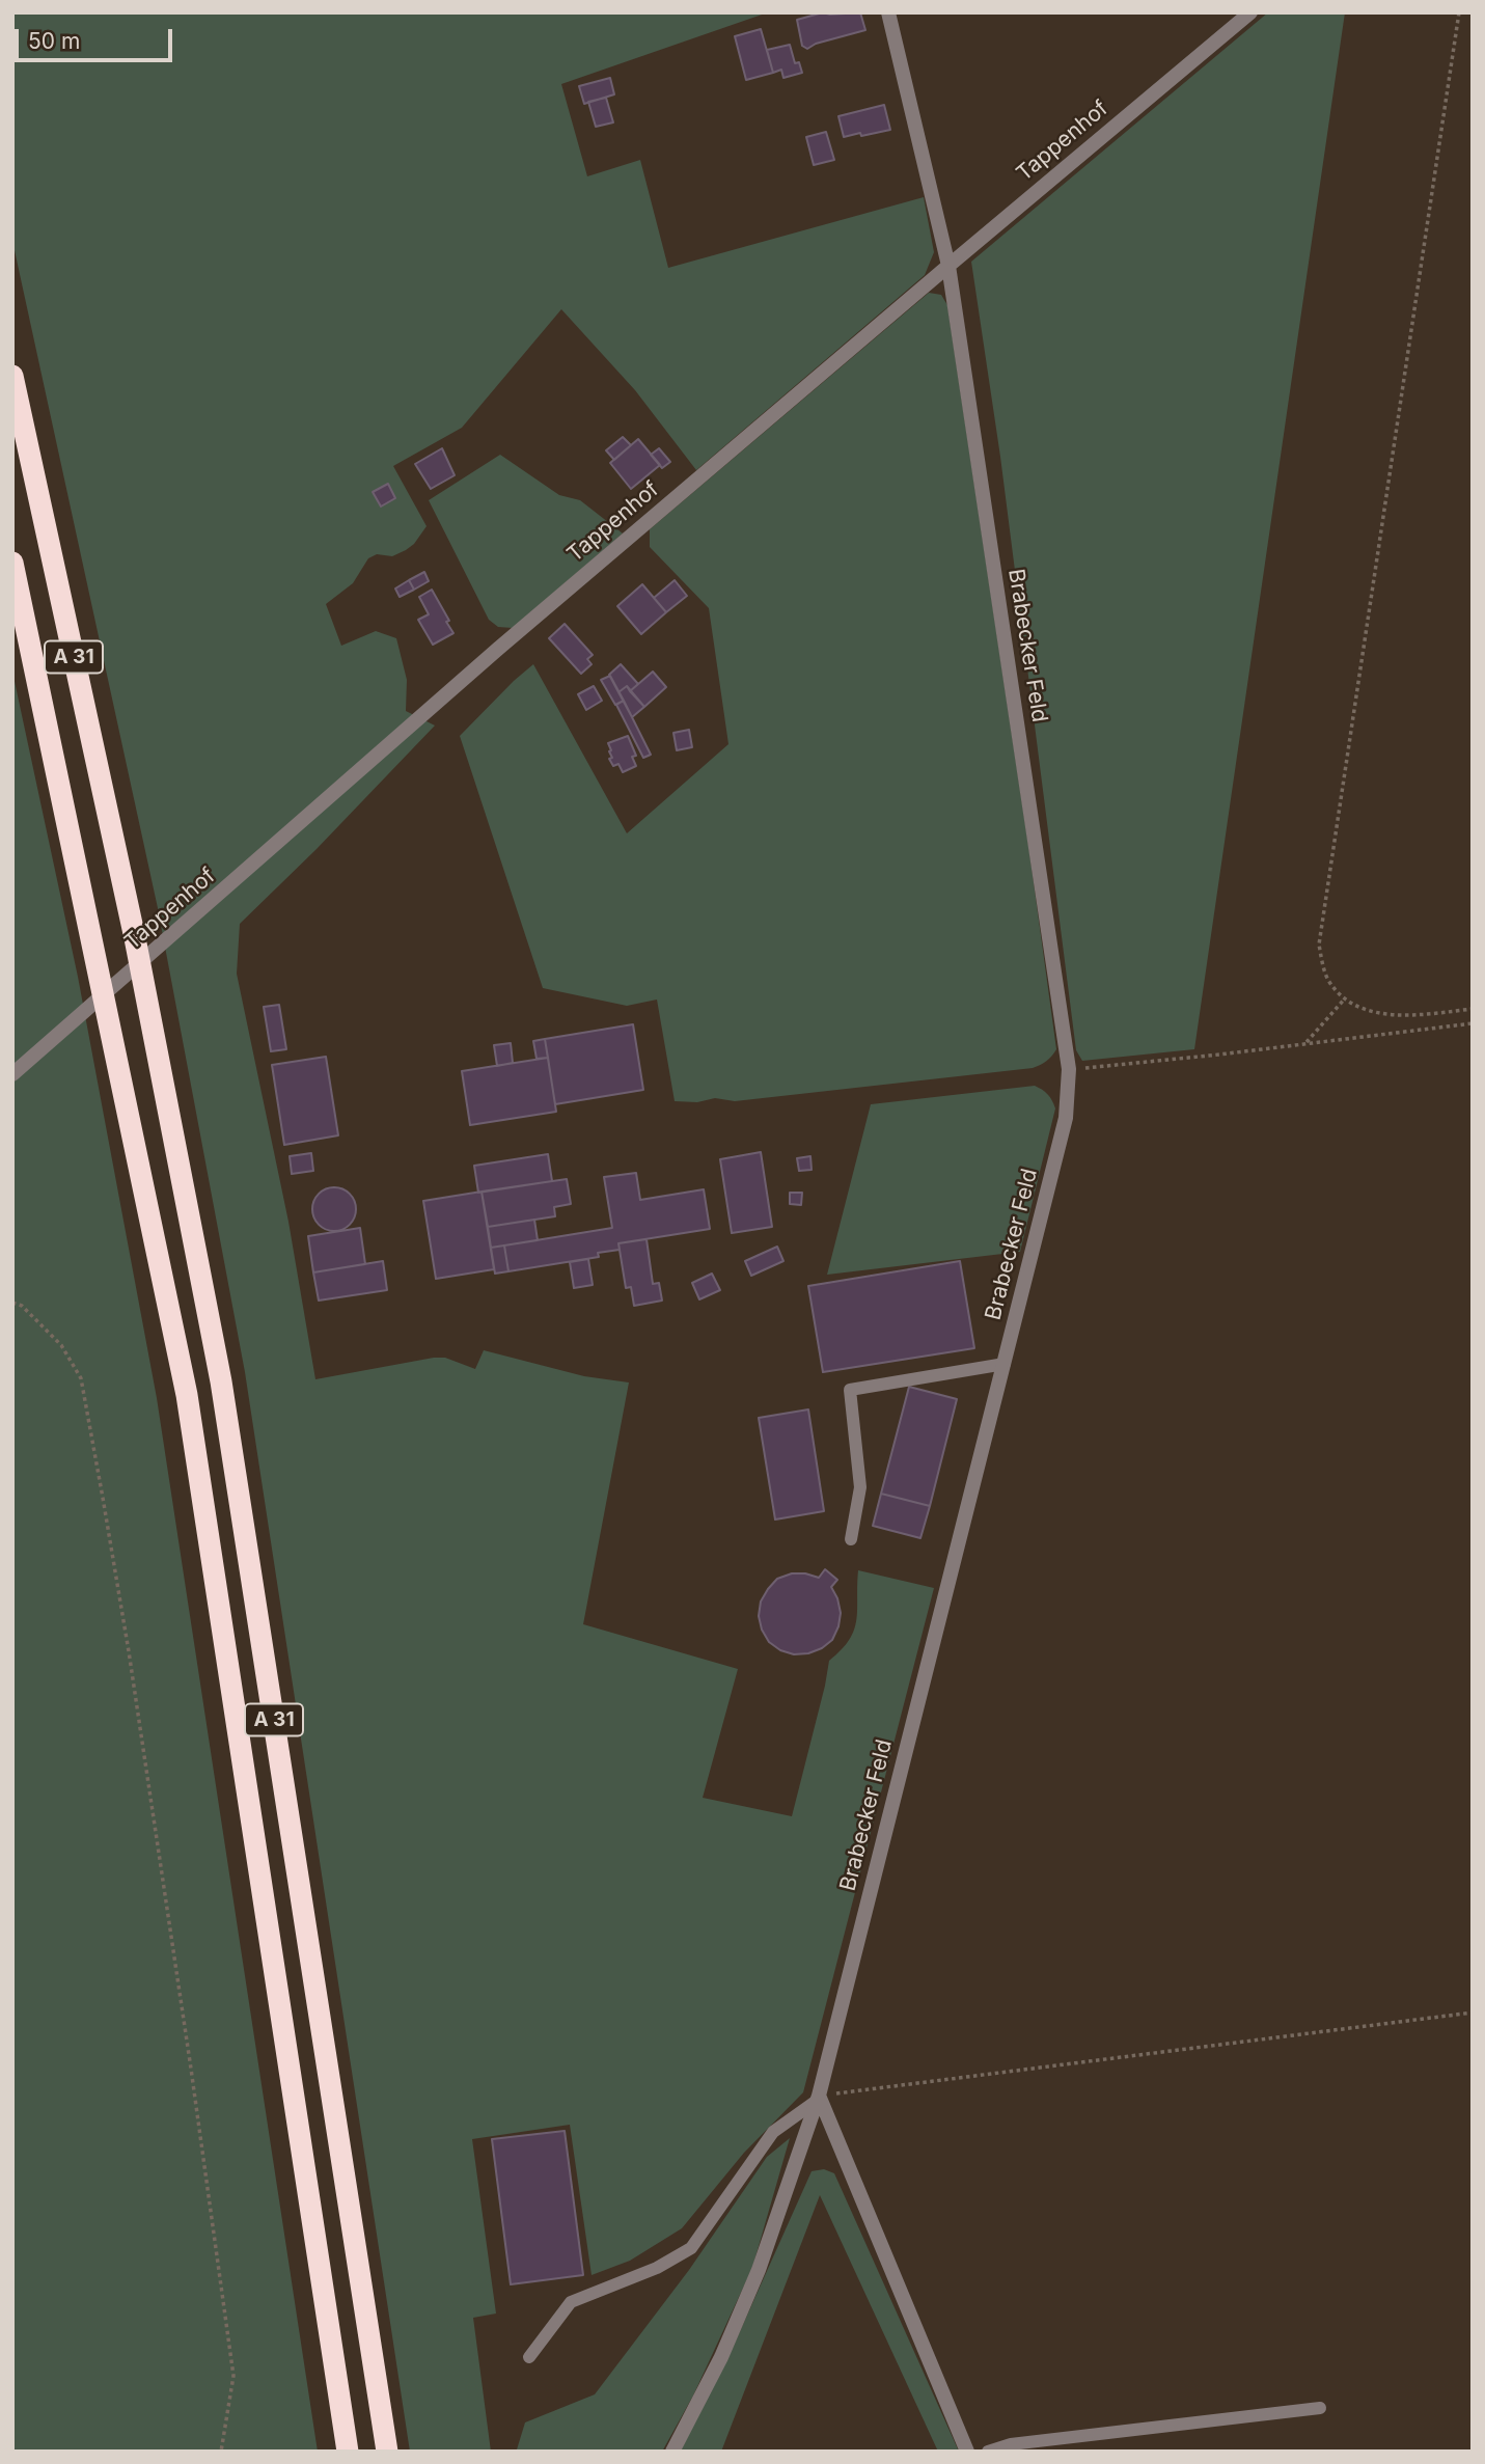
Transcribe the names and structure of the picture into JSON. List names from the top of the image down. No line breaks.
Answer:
{"streets":{"highway":["A 31"],"street":["Tappenhof","Brabecker Feld"]},"crossings":[["Tappenhof","Brabecker Feld"]],"scale_bar":"50 m"}
